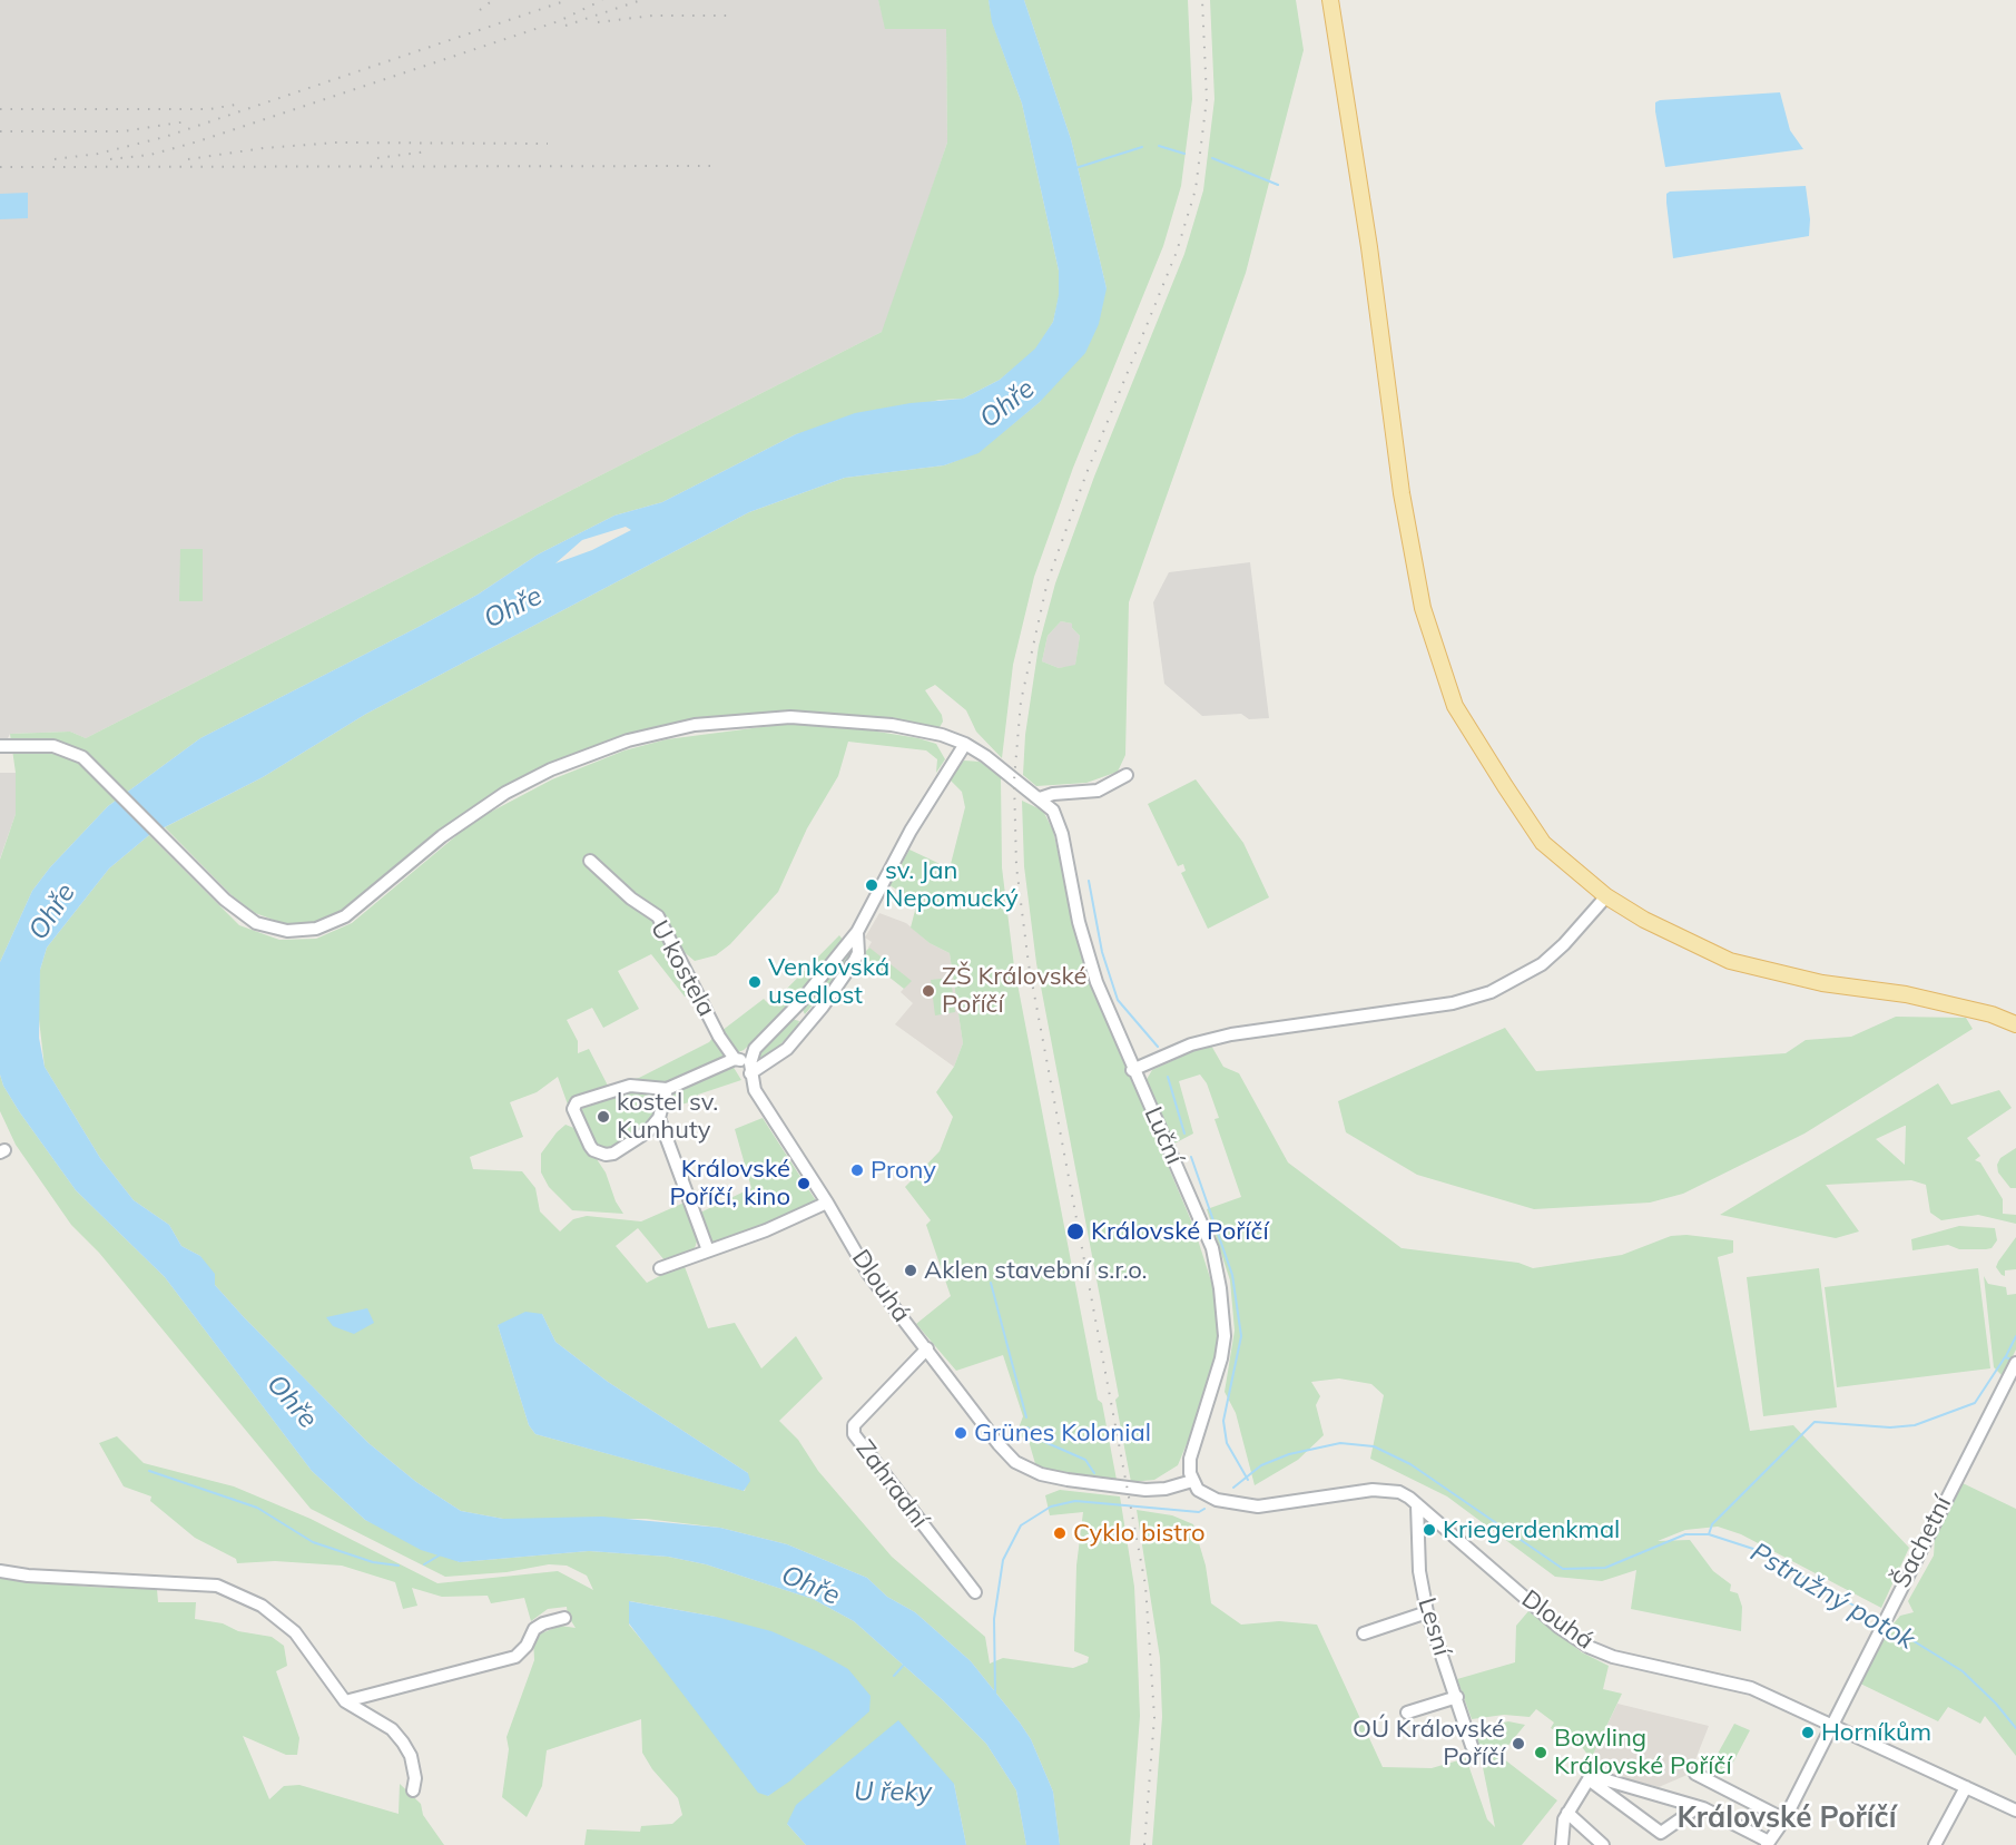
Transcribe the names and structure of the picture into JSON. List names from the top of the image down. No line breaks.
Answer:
{"streets":{"street":["U kostela","Luční","Dlouhá","Zahradní","Šachetní","Lesní"]},"crossings":[["Luční","Dlouhá"],["Dlouhá","Zahradní"],["Dlouhá","Šachetní"],["Dlouhá","Lesní"]],"districts":["Královské Poříčí"],"water":["Ohře","Pstružný potok","U řeky"],"places":["sv. Jan Nepomucký","Venkovská usedlost","ZŠ Královské Poříčí","kostel sv. Kunhuty","Prony","Královské Poříčí, kino","Královské Poříčí","Aklen stavební s.r.o.","Grünes Kolonial","Kriegerdenkmal","Cyklo bistro","Horníkům","OÚ Královské Poříčí","Bowling Královské Poříčí"]}
